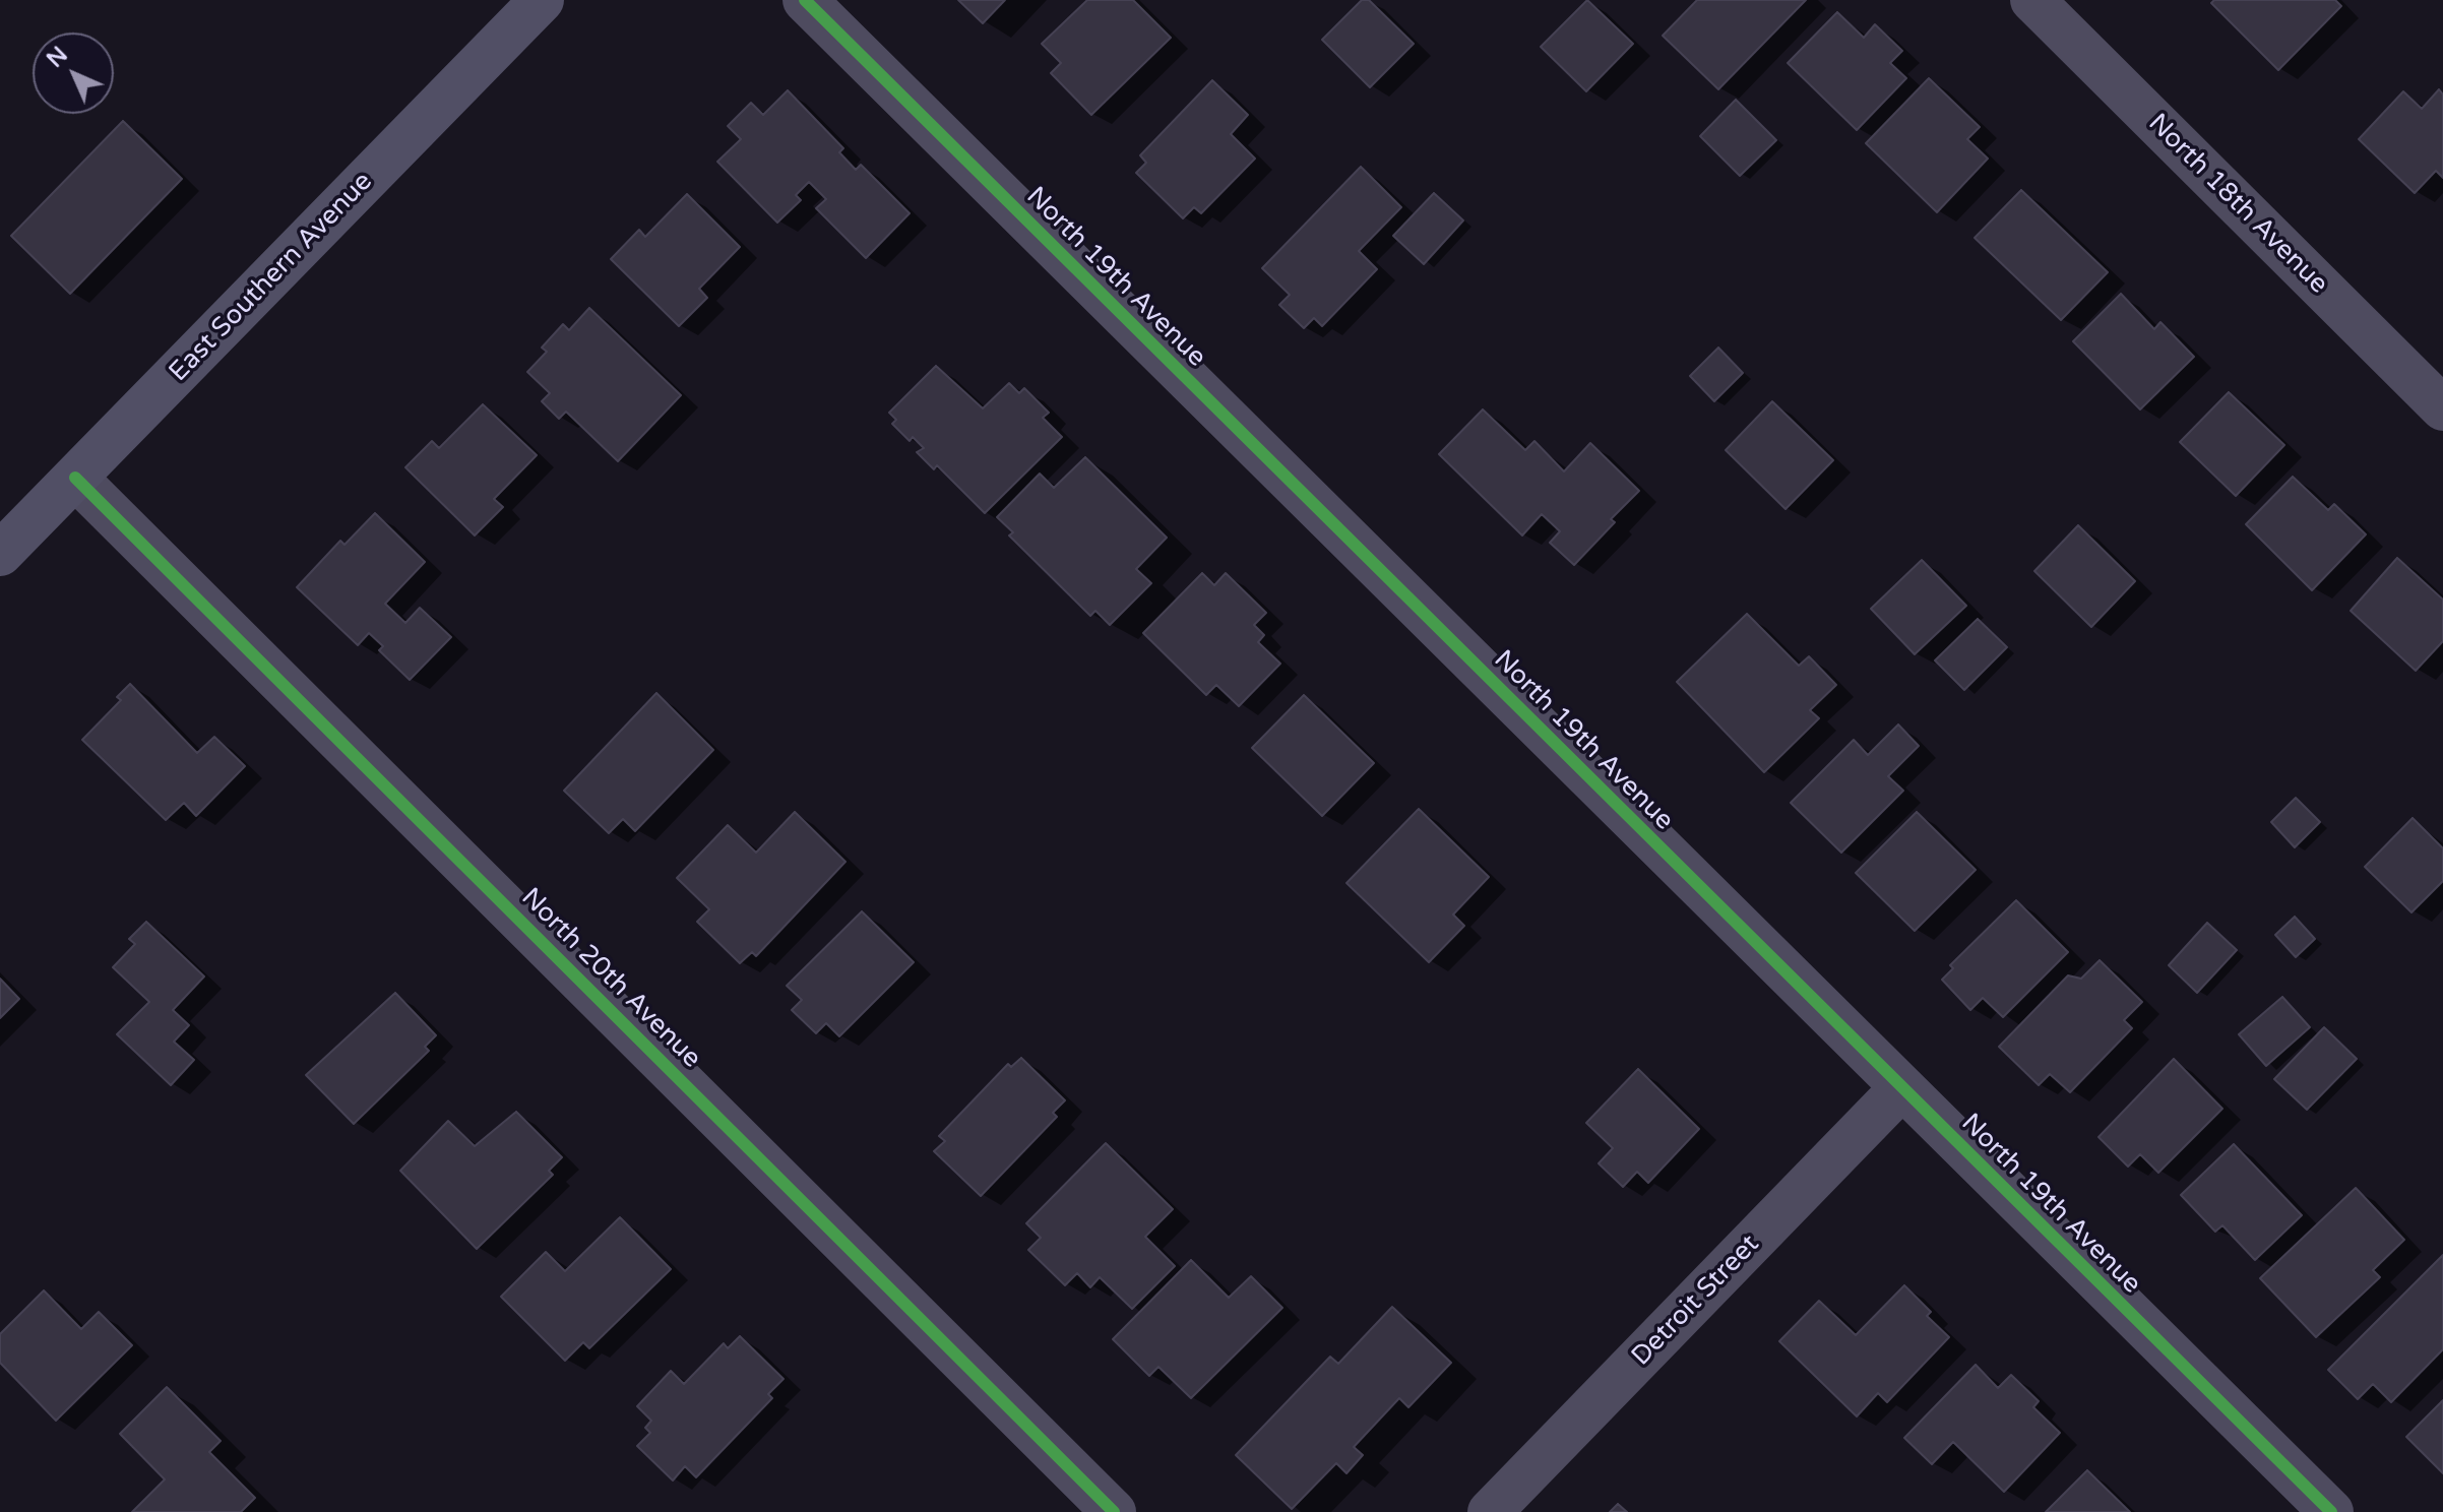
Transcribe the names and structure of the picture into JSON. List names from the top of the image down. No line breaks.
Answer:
{"streets":{"street":["North 18th Avenue","East Southern Avenue","North 19th Avenue","North 20th Avenue","Detroit Street"]},"crossings":[["East Southern Avenue","North 20th Avenue"],["North 19th Avenue","Detroit Street"]],"north":"top left"}
